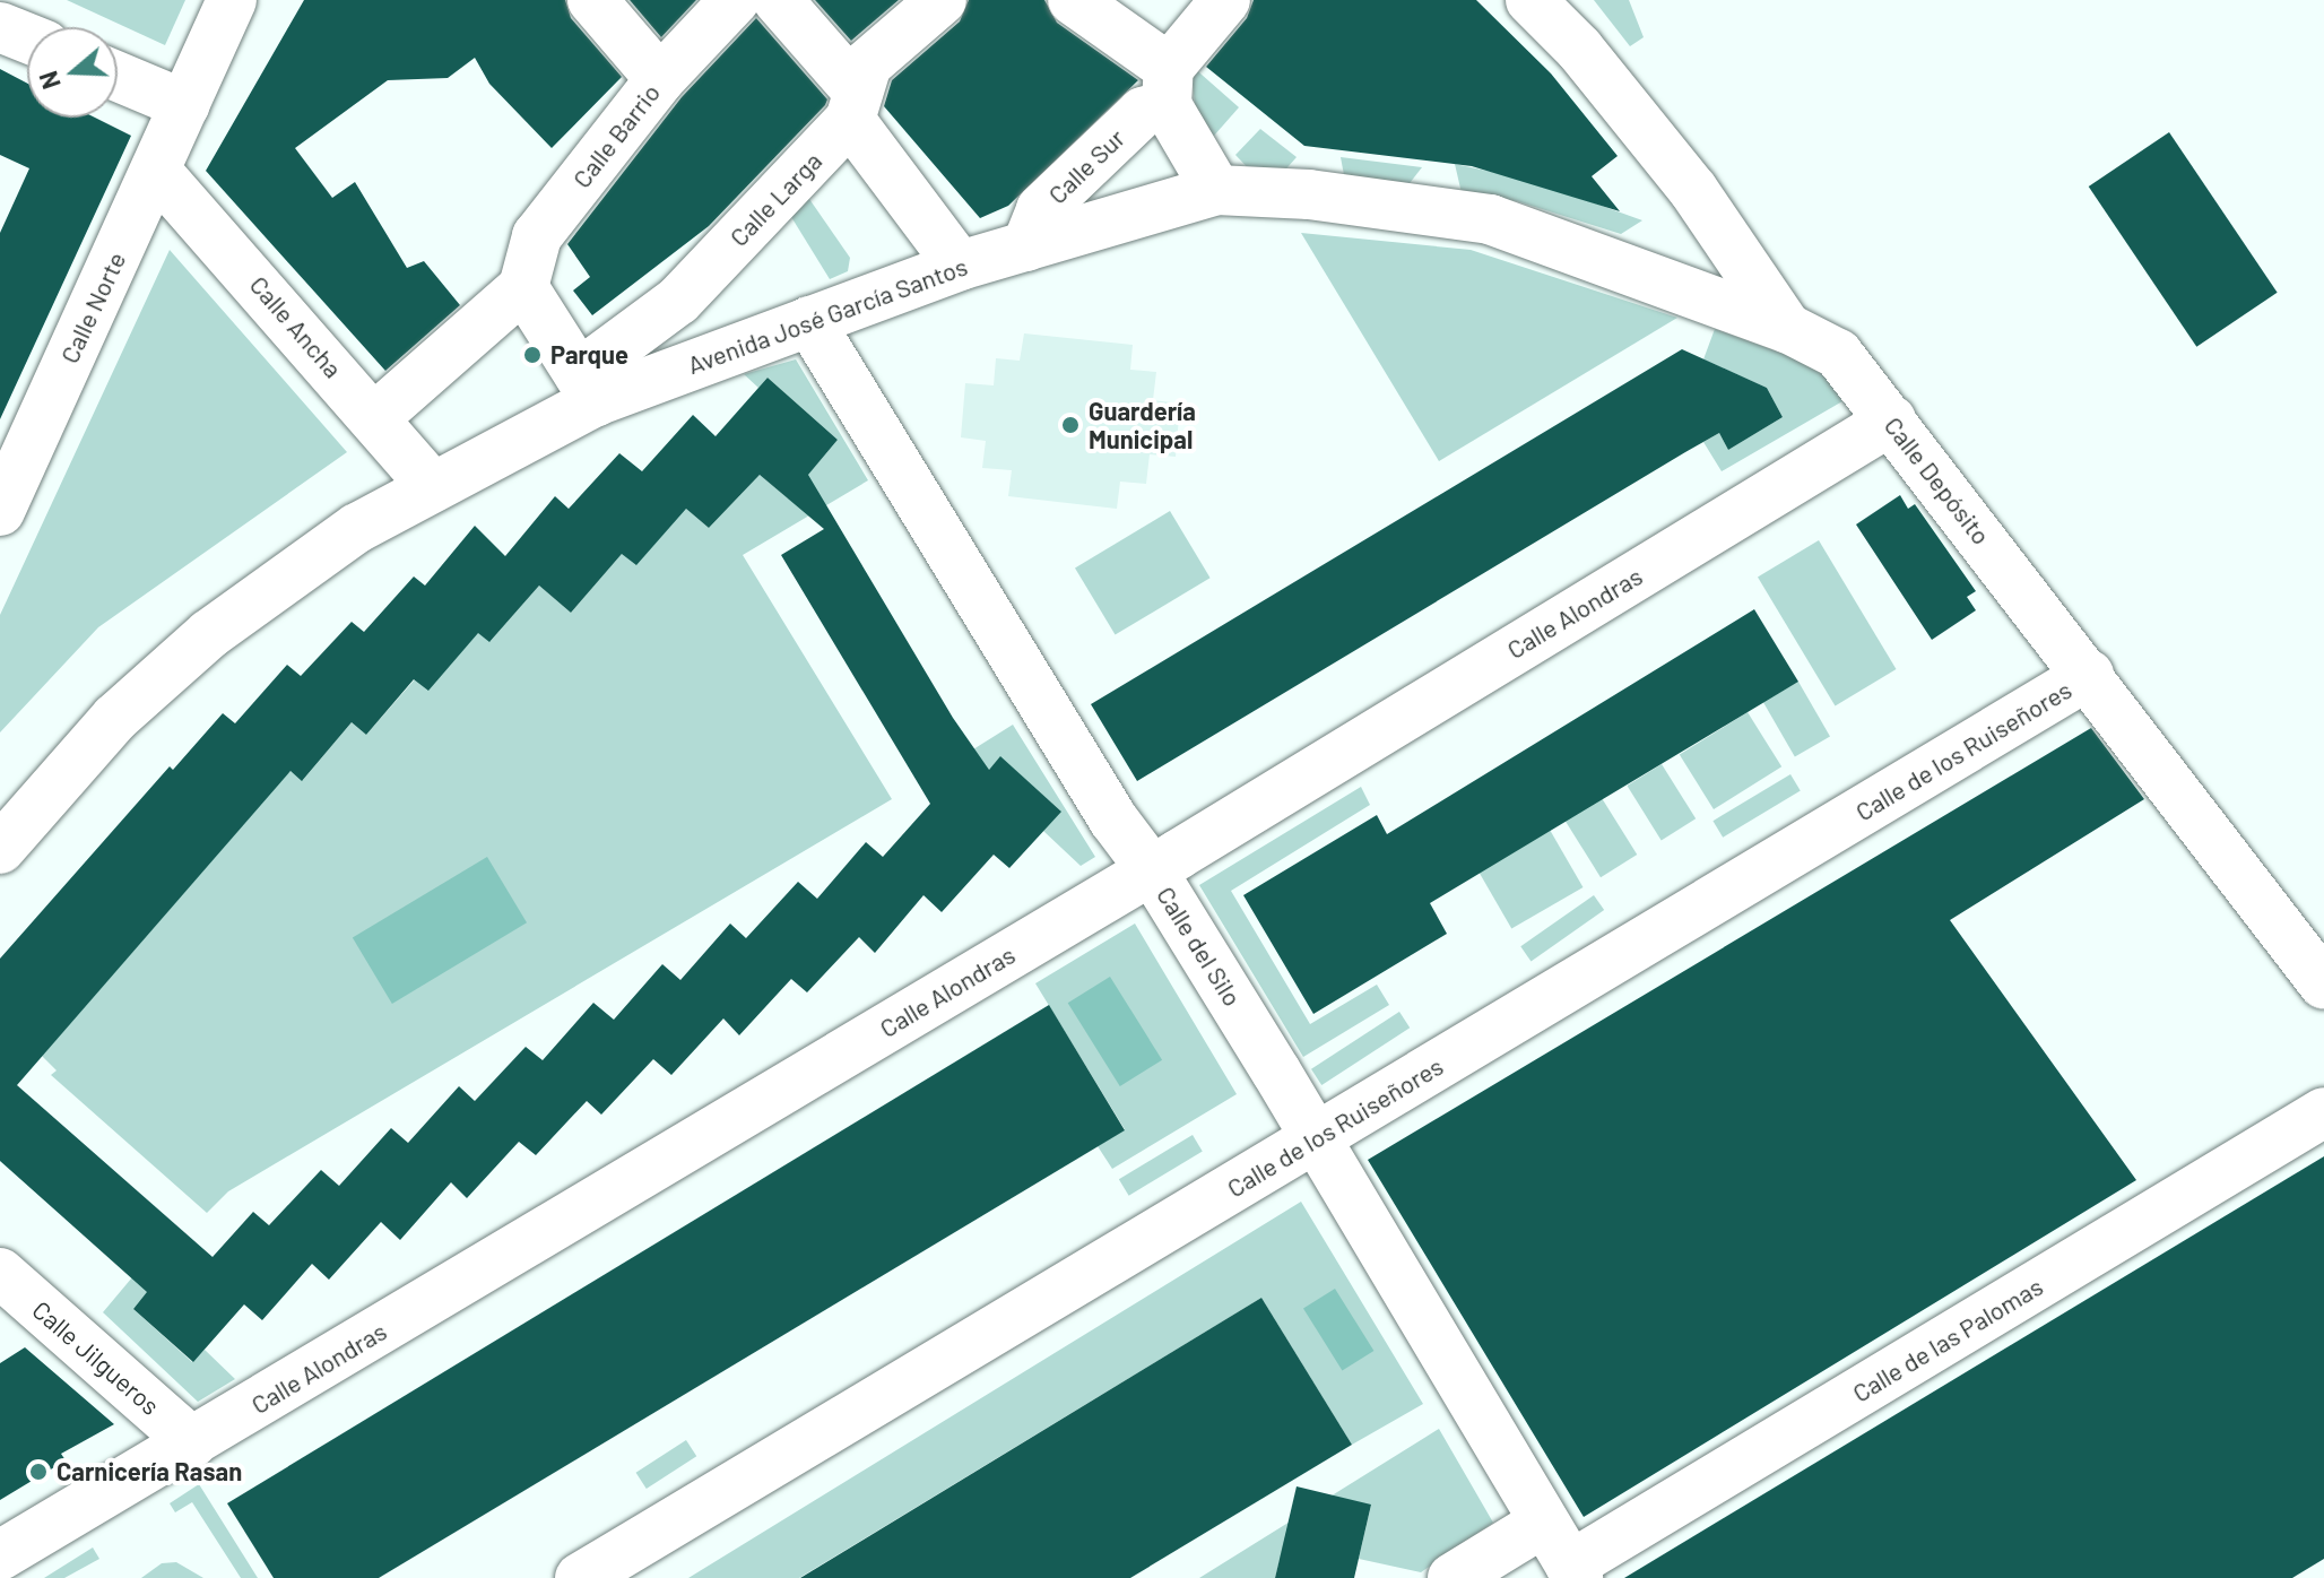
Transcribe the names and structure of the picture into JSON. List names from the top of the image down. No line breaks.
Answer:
{"streets":{"street":["Calle Barrio","Calle Sur","Calle Larga","Calle Norte","Avenida José García Santos","Calle Ancha","Calle Depósito","Calle Alondras","Calle de los Ruiseñores","Calle del Silo","Calle de las Palomas","Calle Jilgueros"]},"crossings":[["Calle Sur","Avenida José García Santos"],["Calle Larga","Avenida José García Santos"],["Calle Norte","Calle Ancha"],["Avenida José García Santos","Calle Ancha"],["Avenida José García Santos","Calle Depósito"],["Avenida José García Santos","Calle del Silo"],["Calle Depósito","Calle Alondras"],["Calle Depósito","Calle de los Ruiseñores"],["Calle Alondras","Calle del Silo"],["Calle Alondras","Calle Jilgueros"],["Calle de los Ruiseñores","Calle del Silo"],["Calle del Silo","Calle de las Palomas"]],"places":["Parque","Guardería Municipal","Carnicería Rasan"],"north":"left"}
